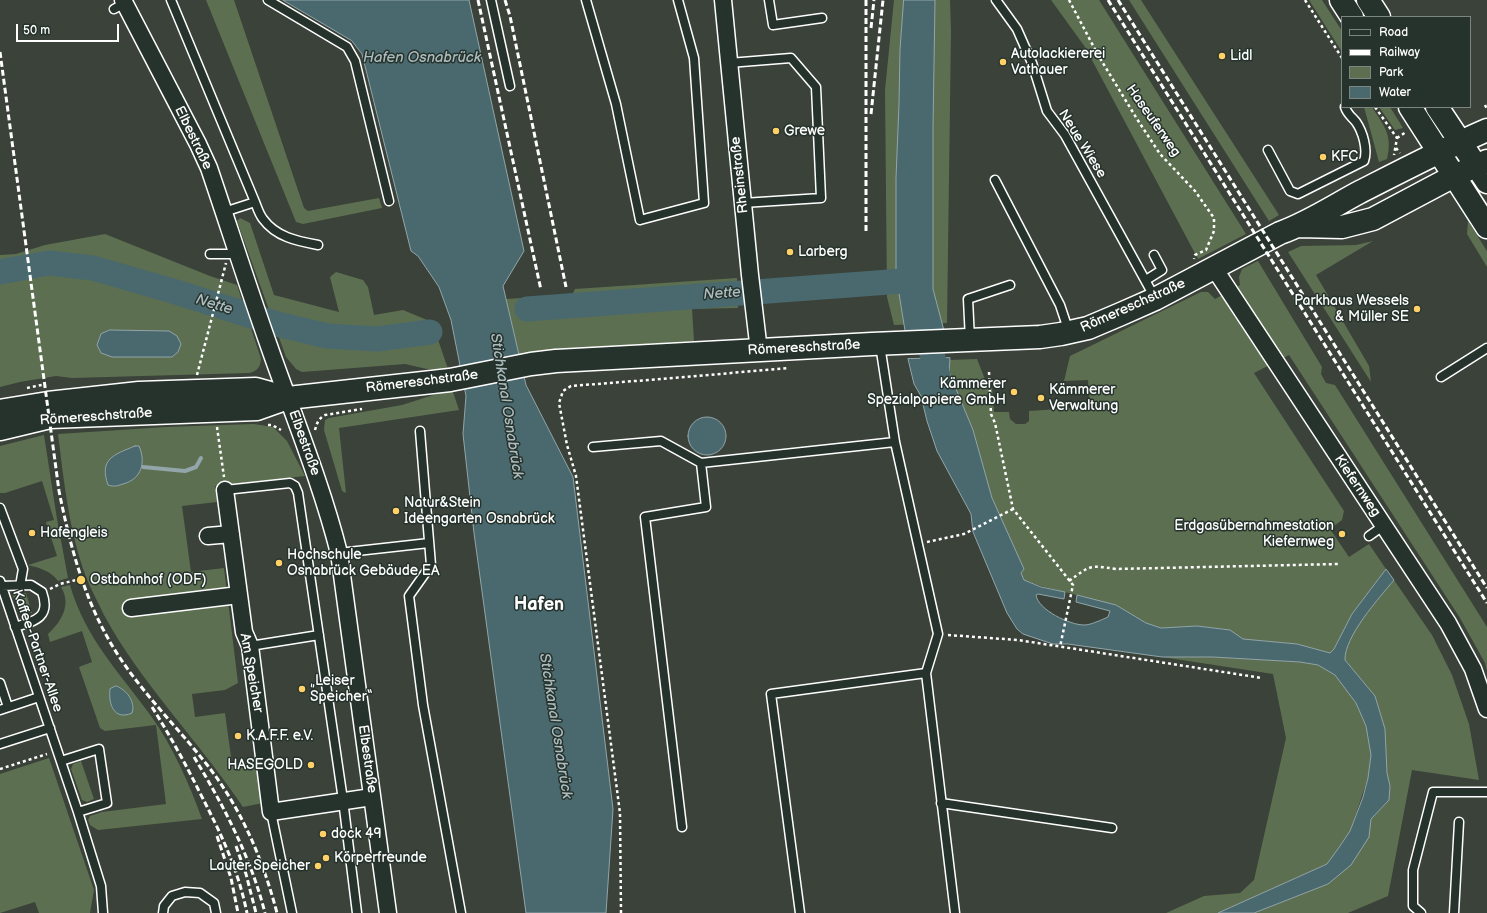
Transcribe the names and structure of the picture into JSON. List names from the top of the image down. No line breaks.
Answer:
{"streets":{"main road":["Römereschstraße"],"street":["Elbestraße","Rheinstraße","Kiefernweg","Am Speicher"],"lane":["Neue Wiese","Kaffee-Partner-Allee"],"path":["Haseuferweg"]},"crossings":[["Haseuferweg","Römereschstraße"],["Haseuferweg","Kiefernweg"],["Elbestraße","Römereschstraße"],["Neue Wiese","Römereschstraße"],["Rheinstraße","Römereschstraße"],["Römereschstraße","Kiefernweg"]],"districts":["Hafen"],"water":["Hafen Osnabrück","Nette","Stichkanal Osnabrück"],"places":["Lidl","Autolackiererei Vathauer","Grewe","KFC","Larberg","Parkhaus Wessels & Müller SE","Kämmerer Spezialpapiere GmbH","Kämmerer Verwaltung","Natur&Stein Ideengarten Osnabrück","Hafengleis","Erdgasübernahmestation Kiefernweg","Hochschule Osnabrück Gebäude EA","Ostbahnhof (ODF)","„Leiser Speicher“","K.A.F.F. e.V.","HASEGOLD","dock 49","Körperfreunde","Lauter Speicher"],"legend":["Road","Railway","Park","Water"],"scale_bar":"50 m"}
